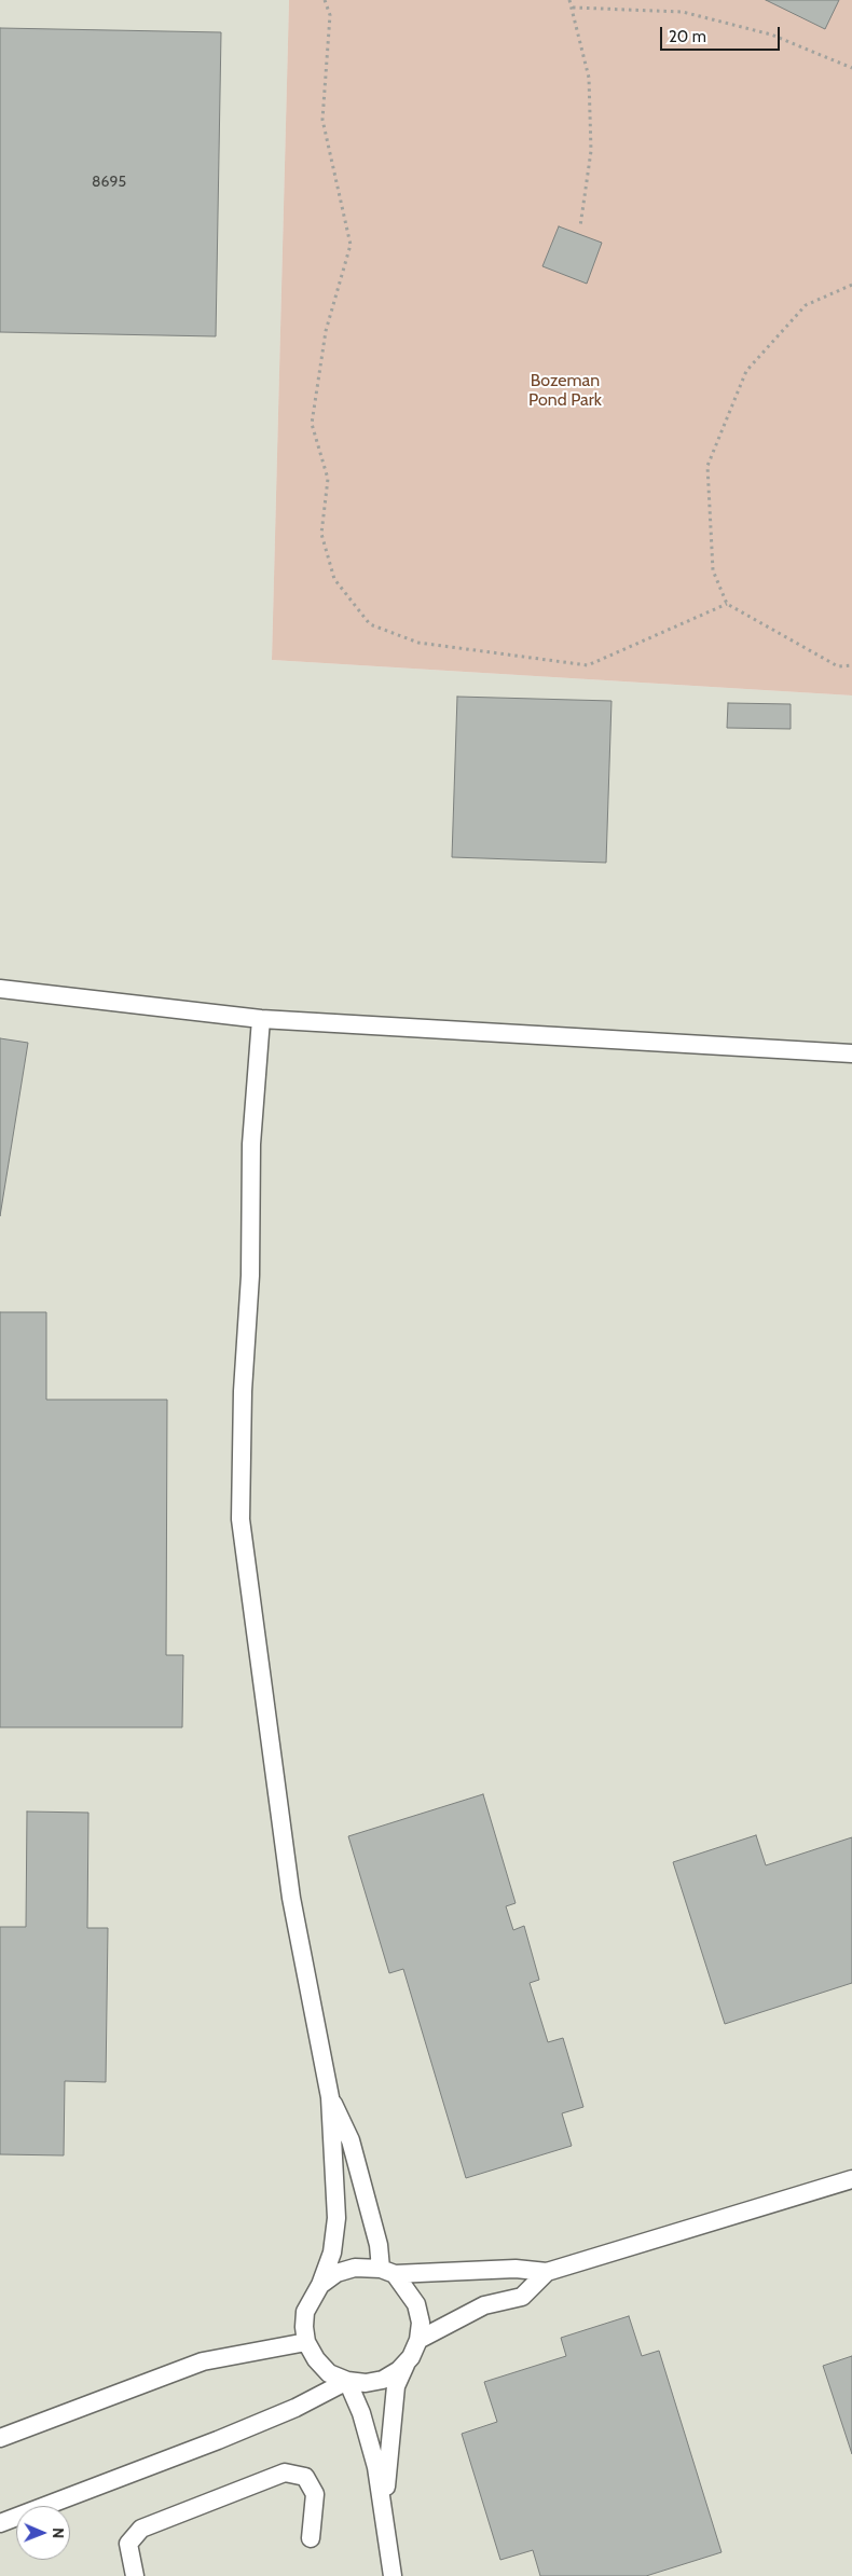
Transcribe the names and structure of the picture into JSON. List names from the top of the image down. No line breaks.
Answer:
{"parks":["Bozeman Pond Park"],"house_numbers":["8695"],"scale_bar":"20 m","north":"right"}
